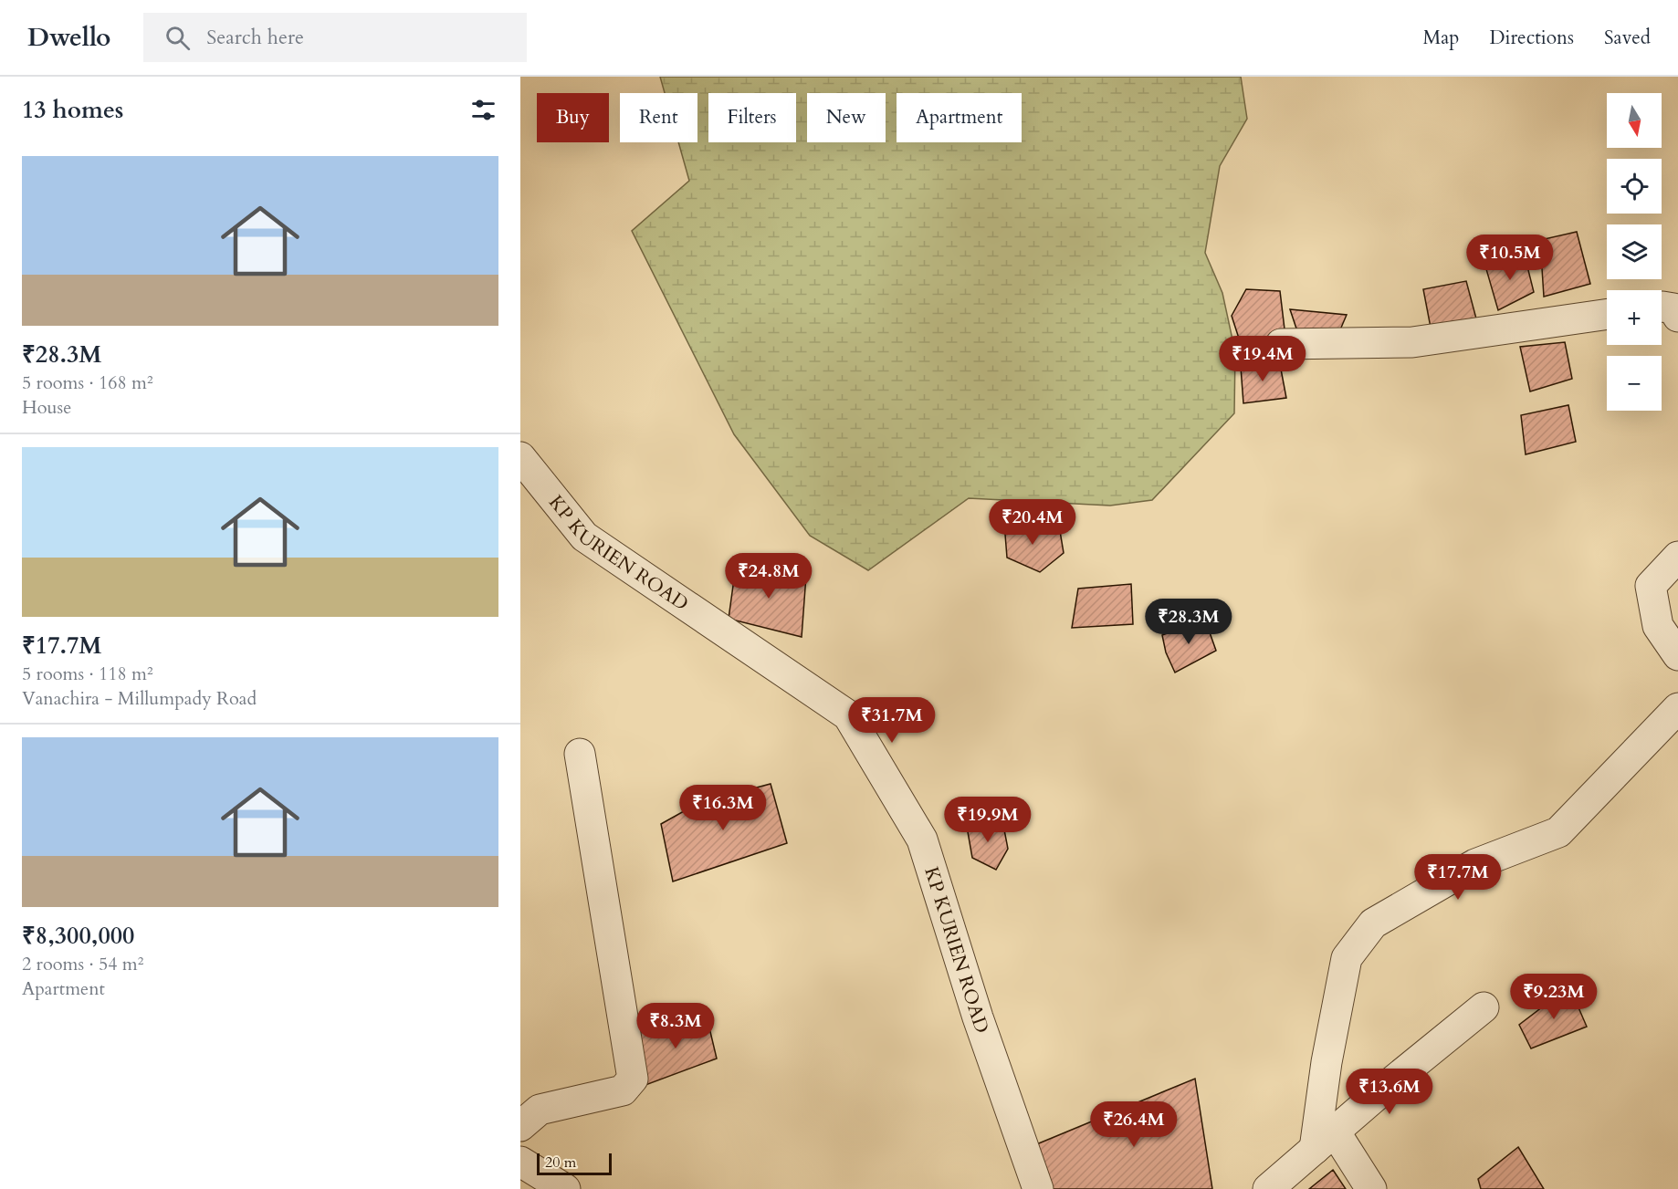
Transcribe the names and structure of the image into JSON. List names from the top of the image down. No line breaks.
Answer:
{"streets":{"street":["KP KURIEN ROAD"]},"scale_bar":"20 m","north":"bottom","page":{"header":"Dwello","search":"Search here","nav":["Map","Directions","Saved"],"heading":"13 homes","map_buttons":["+","−"],"chip":["Buy","Rent","Filters","New","Apartment"],"list":[{"name":"₹28.3M","note":"5 rooms · 168 m² · House"},{"name":"₹17.7M","note":"5 rooms · 118 m² · Vanachira - Millumpady Road"},{"name":"₹8,300,000","note":"2 rooms · 54 m² · Apartment"}],"price":["₹10.5M","₹19.4M","₹20.4M","₹24.8M","₹28.3M","₹31.7M","₹16.3M","₹19.9M","₹17.7M","₹9.23M","₹8.3M","₹13.6M","₹26.4M"],"scale":"20 m"}}
